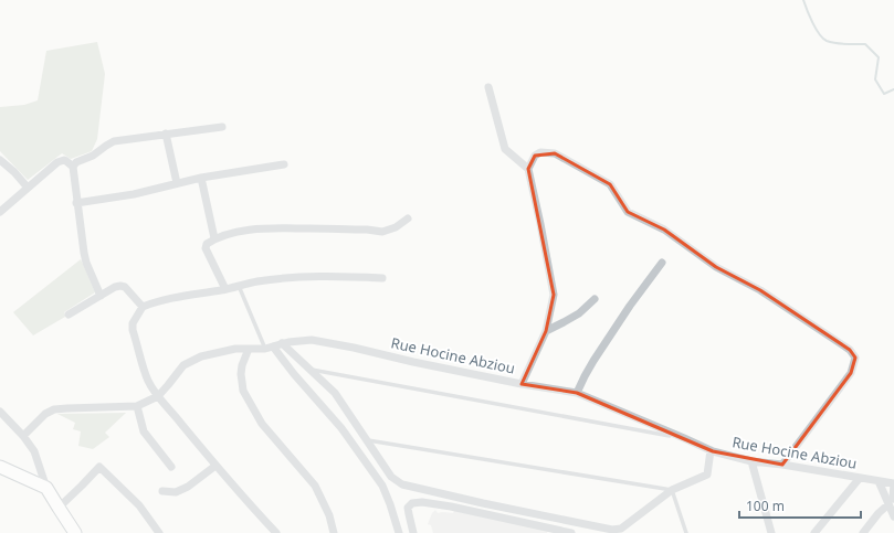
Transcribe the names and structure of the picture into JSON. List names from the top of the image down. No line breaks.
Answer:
{"streets":{"street":["Rue Hocine Abziou"]},"scale_bar":"100 m"}
